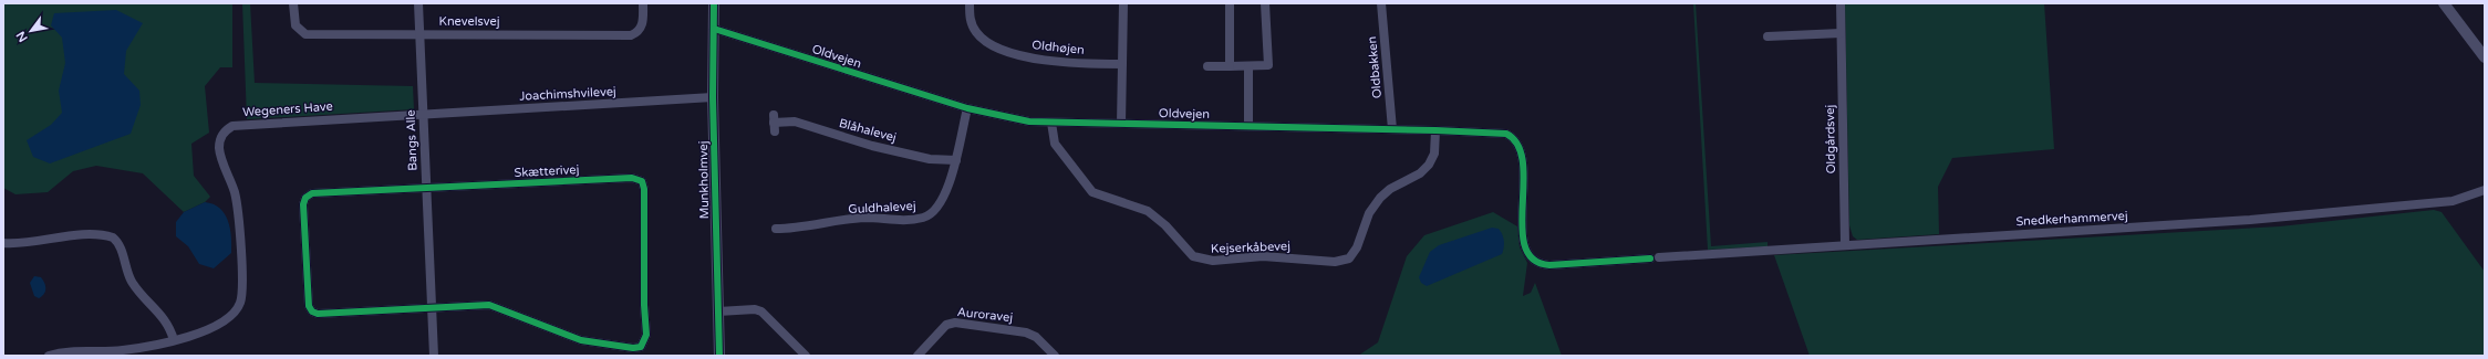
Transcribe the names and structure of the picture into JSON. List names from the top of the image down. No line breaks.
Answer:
{"streets":{"street":["Knevelsvej","Oldhøjen","Oldvejen","Oldbakken","Joachimshvilevej","Wegeners Have","Blåhalevej","Oldgårdsvej","Bangs Alle","Skætterivej","Munkholmvej","Guldhalevej","Snedkerhammervej","Kejserkåbevej","Auroravej"]},"crossings":[["Knevelsvej","Bangs Alle"],["Oldvejen","Oldbakken"],["Oldvejen","Munkholmvej"],["Oldvejen","Guldhalevej"],["Oldvejen","Snedkerhammervej"],["Oldvejen","Kejserkåbevej"],["Joachimshvilevej","Wegeners Have"],["Joachimshvilevej","Bangs Alle"],["Joachimshvilevej","Munkholmvej"],["Wegeners Have","Bangs Alle"],["Blåhalevej","Guldhalevej"],["Oldgårdsvej","Snedkerhammervej"],["Bangs Alle","Skætterivej"]],"north":"bottom left"}
